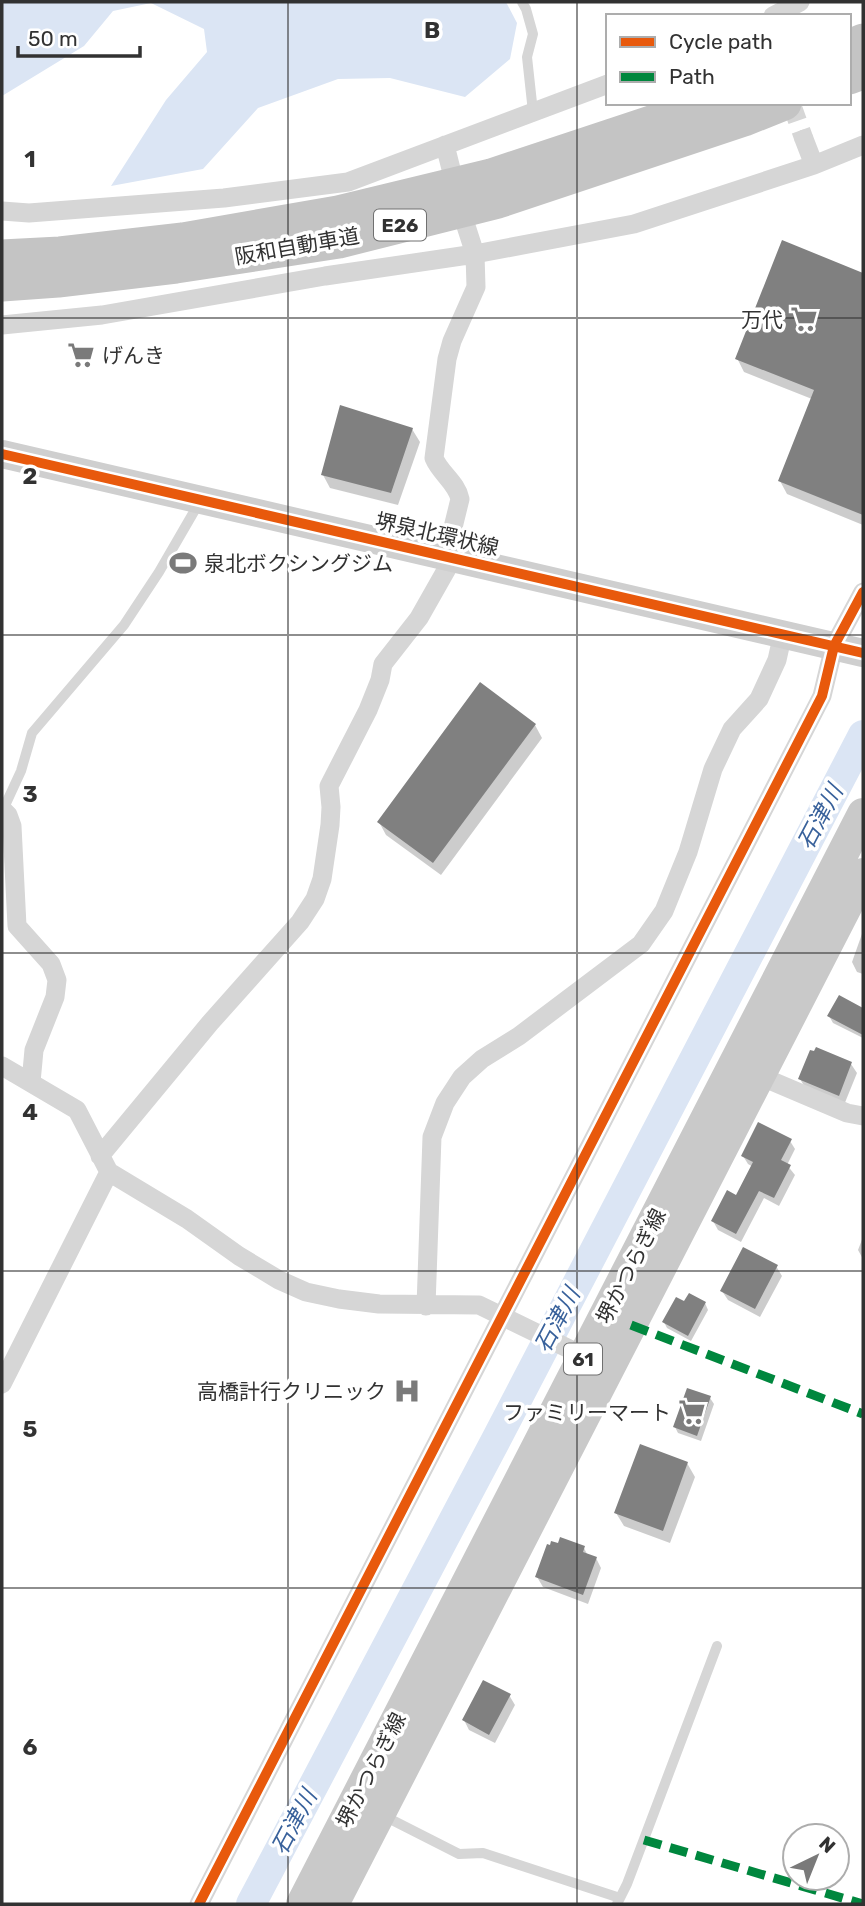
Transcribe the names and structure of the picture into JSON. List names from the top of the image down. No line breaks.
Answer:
{"streets":{"highway":["E26","阪和自動車道"],"main road":["堺泉北環状線","堺かつらぎ線","61"]},"water":["石津川"],"places":{"supermarket":["万代","げんき","ファミリーマート"],"sports":["泉北ボクシングジム"],"hospital":["高橋計行クリニック"]},"legend":["Cycle path","Path"],"scale_bar":"50 m","north":"top right","grid":{"columns":["B"],"rows":["1","2","3","4","5","6"]}}
